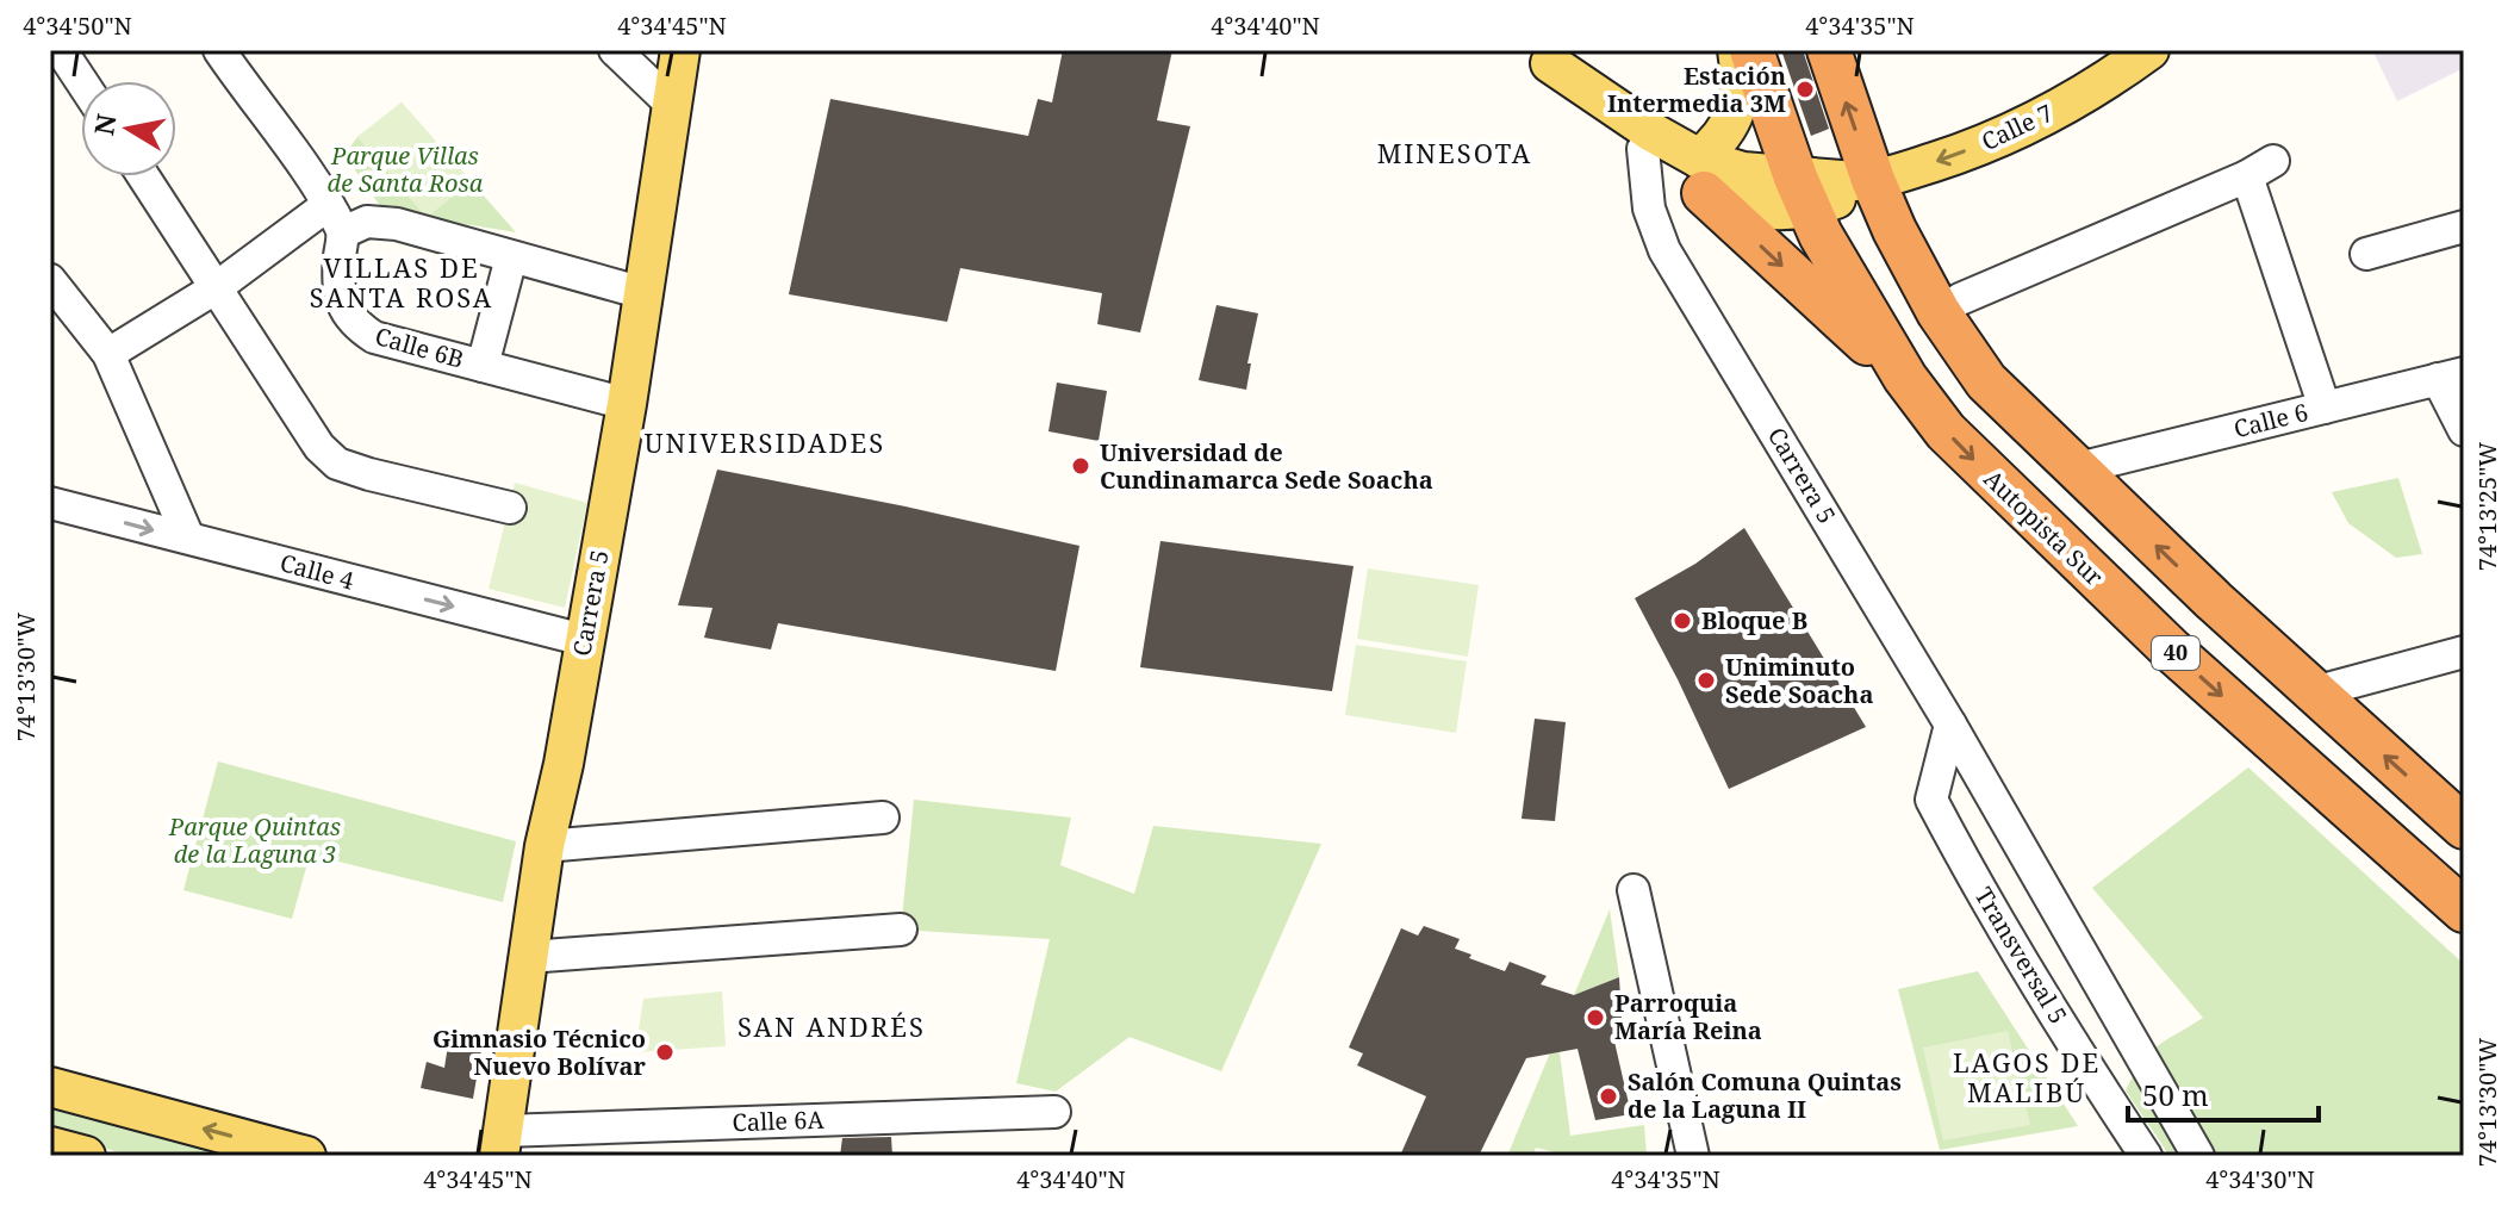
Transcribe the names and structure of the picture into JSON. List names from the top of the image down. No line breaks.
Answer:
{"streets":{"highway":["Autopista Sur","40"],"main road":["Calle 7","Carrera 5"],"street":["Calle 6B","Calle 6","Calle 4","Transversal 5","Calle 6A"]},"crossings":[["Calle 7","Autopista Sur"],["Calle 6B","Carrera 5"],["Carrera 5","Calle 4"],["Carrera 5","Transversal 5"],["Carrera 5","Calle 6A"]],"one_way":["Calle 7","Calle 4"],"districts":["MINESOTA","VILLAS DE SANTA ROSA","UNIVERSIDADES","SAN ANDRÉS","LAGOS DE MALIBÚ"],"parks":["Parque Villas de Santa Rosa","Parque Quintas de la Laguna 3"],"places":["Estación Intermedia 3M","Universidad de Cundinamarca Sede Soacha","Bloque B","Uniminuto Sede Soacha","Parroquia María Reina","Gimnasio Técnico Nuevo Bolívar","Salón Comuna Quintas de la Laguna II"],"scale_bar":"50 m","north":"left","coordinates":["4°34'50\"N","4°34'45\"N","4°34'40\"N","4°34'35\"N","74°13'25\"W","74°13'30\"W","4°34'30\"N"]}
